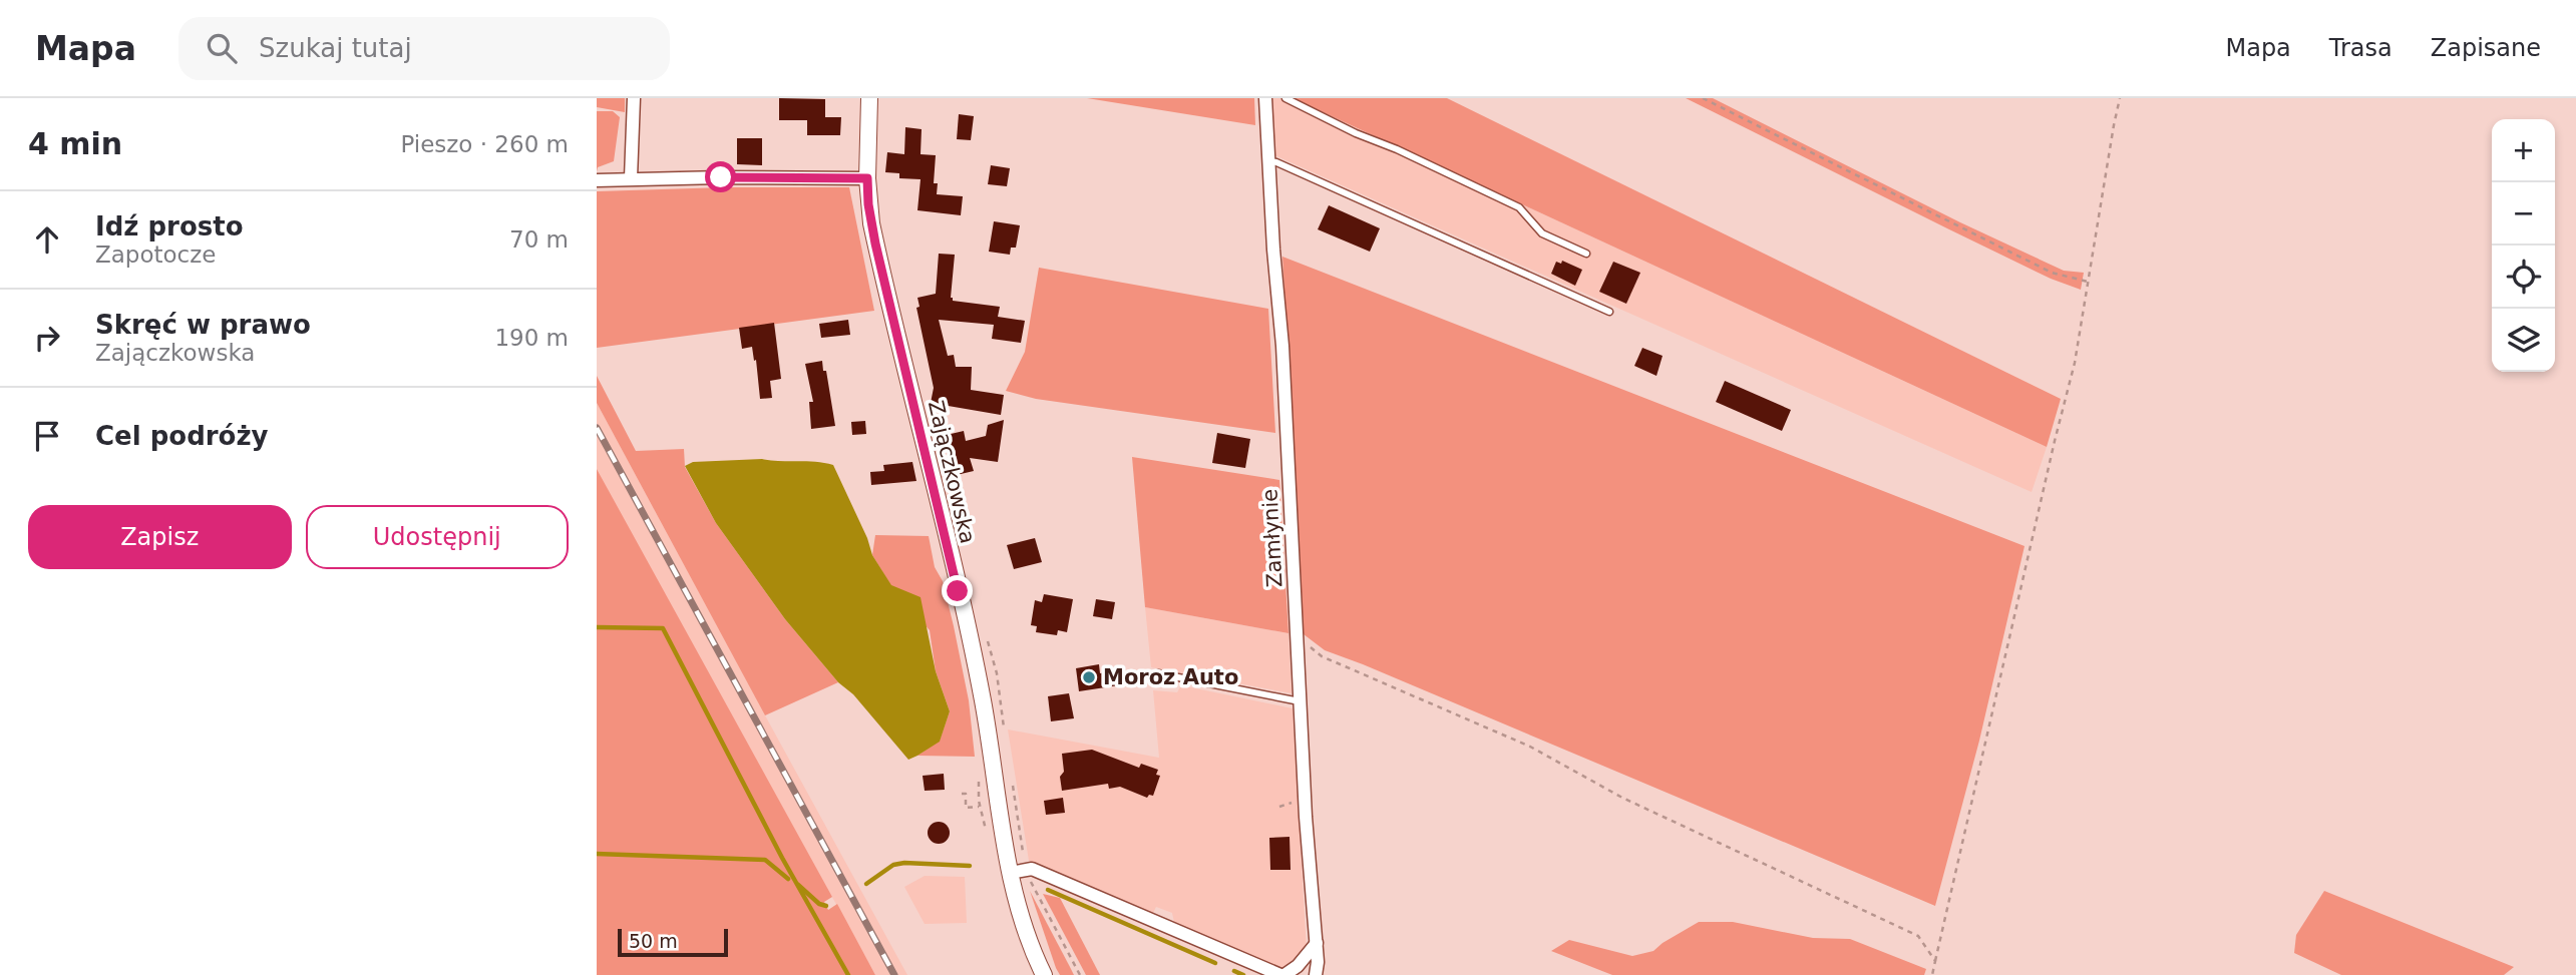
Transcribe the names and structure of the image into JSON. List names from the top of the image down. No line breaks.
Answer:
{"streets":{"main road":["Zajączkowska"],"street":["Zamłynie"]},"places":["Moroz Auto"],"scale_bar":"50 m","page":{"header":"Mapa","search":"Szukaj tutaj","nav":["Mapa","Trasa","Zapisane"],"heading":["4 min","Pieszo · 260 m"],"map_buttons":["+","−"],"list":[["Idź prosto","Zapotocze","70 m"],["Skręć w prawo","Zajączkowska","190 m"],"Cel podróży"],"buttons":["Zapisz","Udostępnij"],"scale":"50 m"}}
